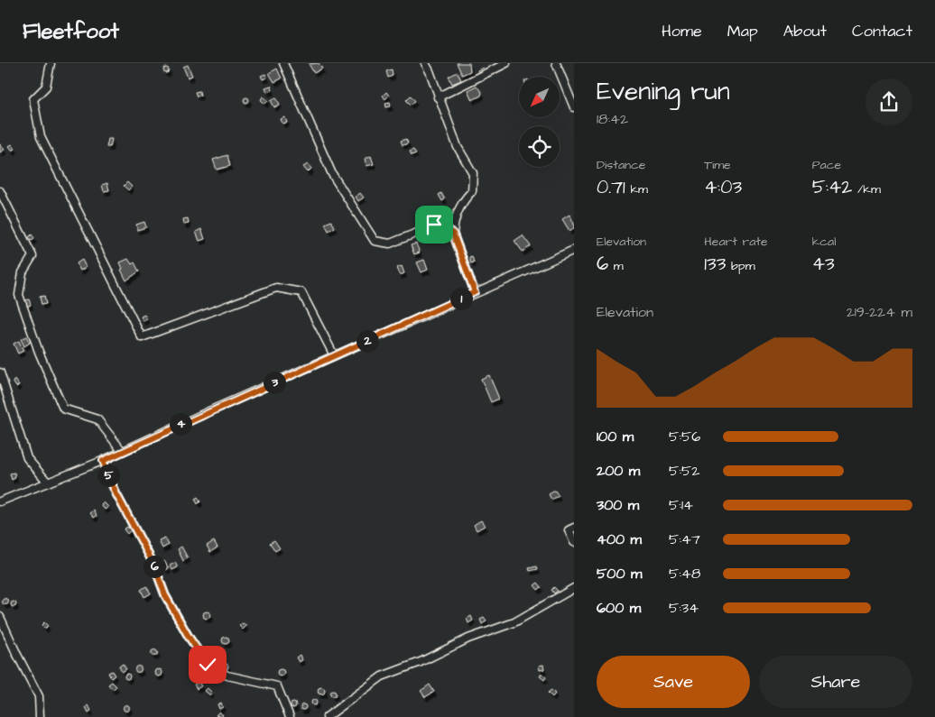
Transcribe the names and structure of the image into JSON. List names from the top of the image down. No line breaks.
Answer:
{"north":"bottom left","page":{"header":"Fleetfoot","nav":["Home","Map","About","Contact"],"heading":["Evening run","18:42"],"stats":[["Distance","0.71 km"],["Time","4:03"],["Pace","5:42 /km"],["Elevation","6 m"],["Heart rate","133 bpm"],["kcal","43"]],"pins":["1","2","3","4","5","6"],"chart":["Elevation","219–224 m"],"list":[{"name":"100 m","note":"5:56"},{"name":"200 m","note":"5:52"},{"name":"300 m","note":"5:14"},{"name":"400 m","note":"5:47"},{"name":"500 m","note":"5:48"},{"name":"600 m","note":"5:34"}],"buttons":["Save","Share"]}}
